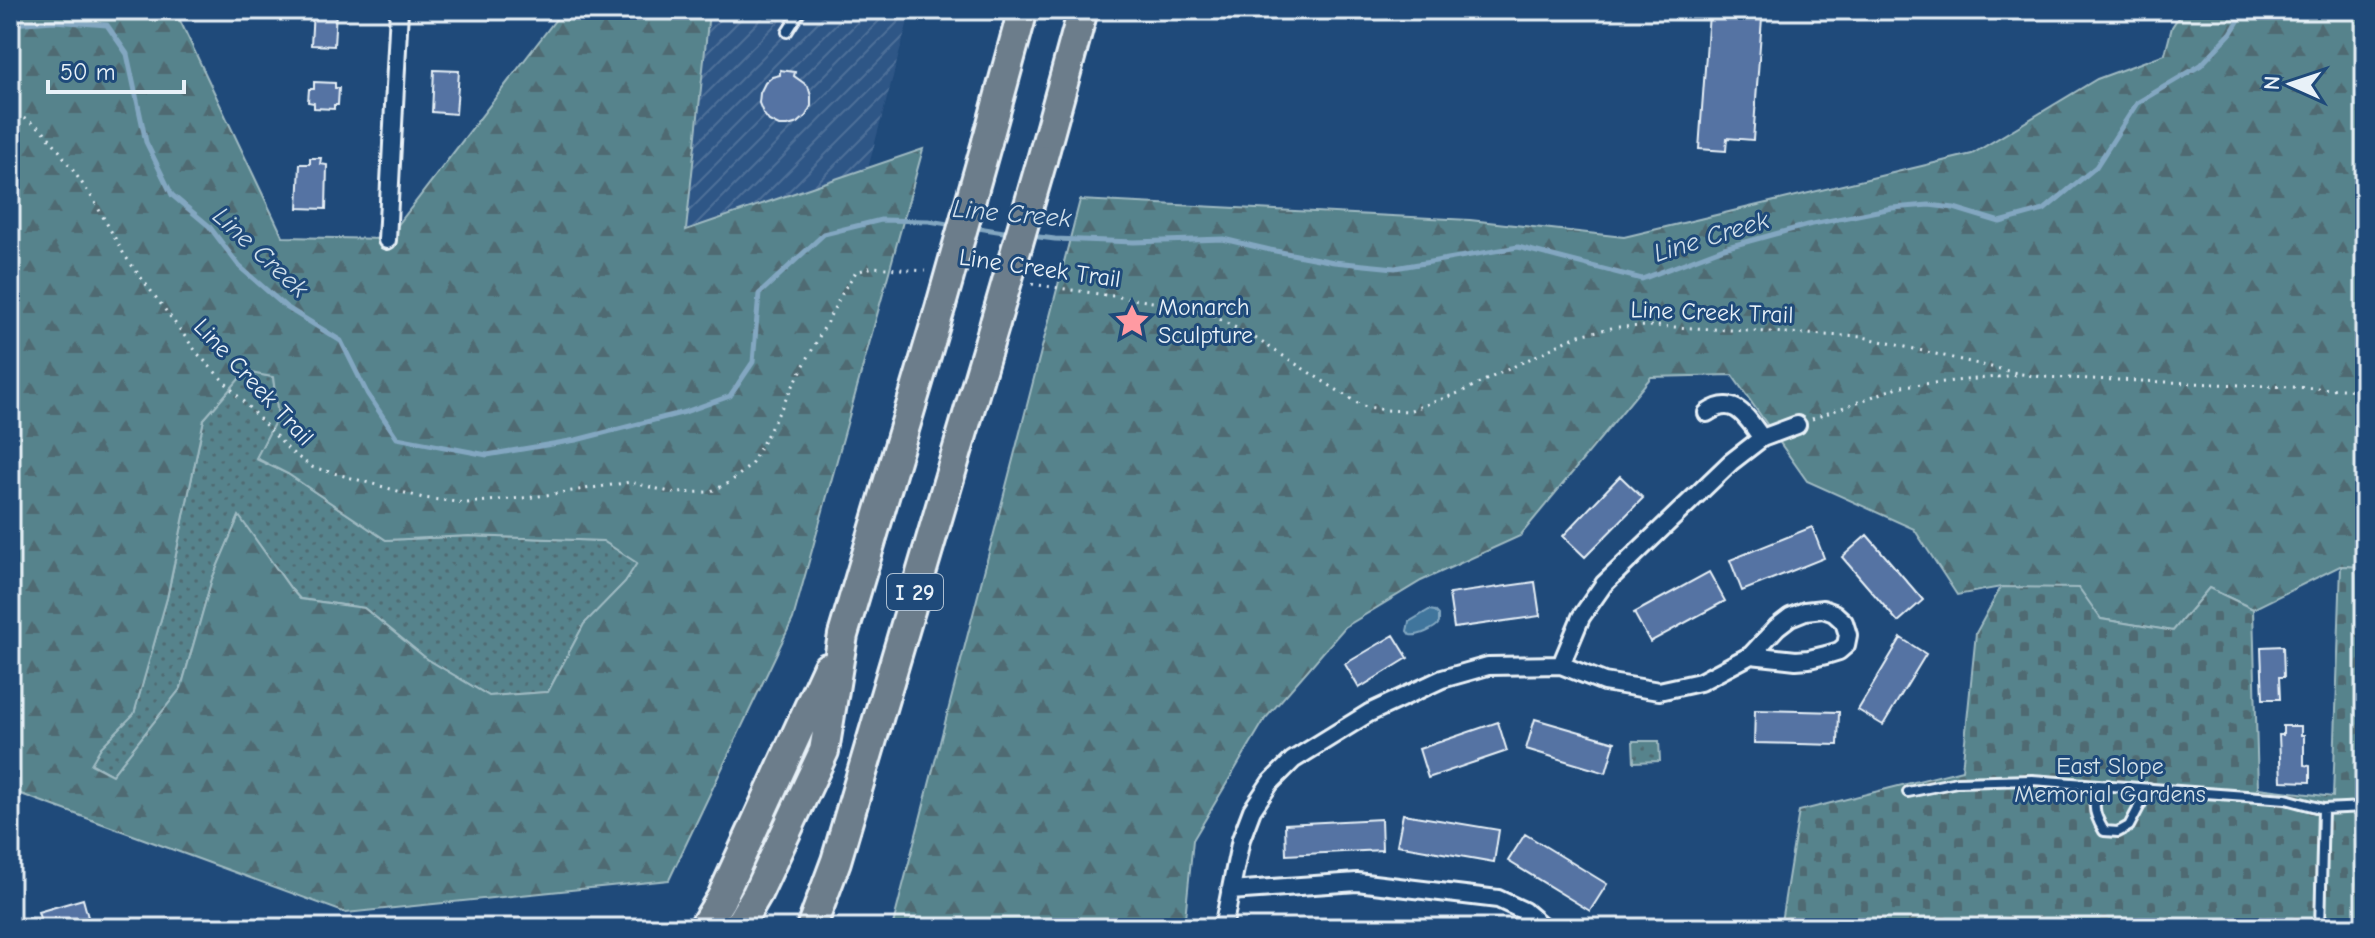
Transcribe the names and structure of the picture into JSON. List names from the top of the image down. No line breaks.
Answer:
{"streets":{"highway":["I 29"],"path":["Line Creek Trail"]},"water":["Line Creek"],"parks":["East Slope Memorial Gardens"],"places":{"place":["Monarch Sculpture"]},"scale_bar":"50 m","north":"left"}
